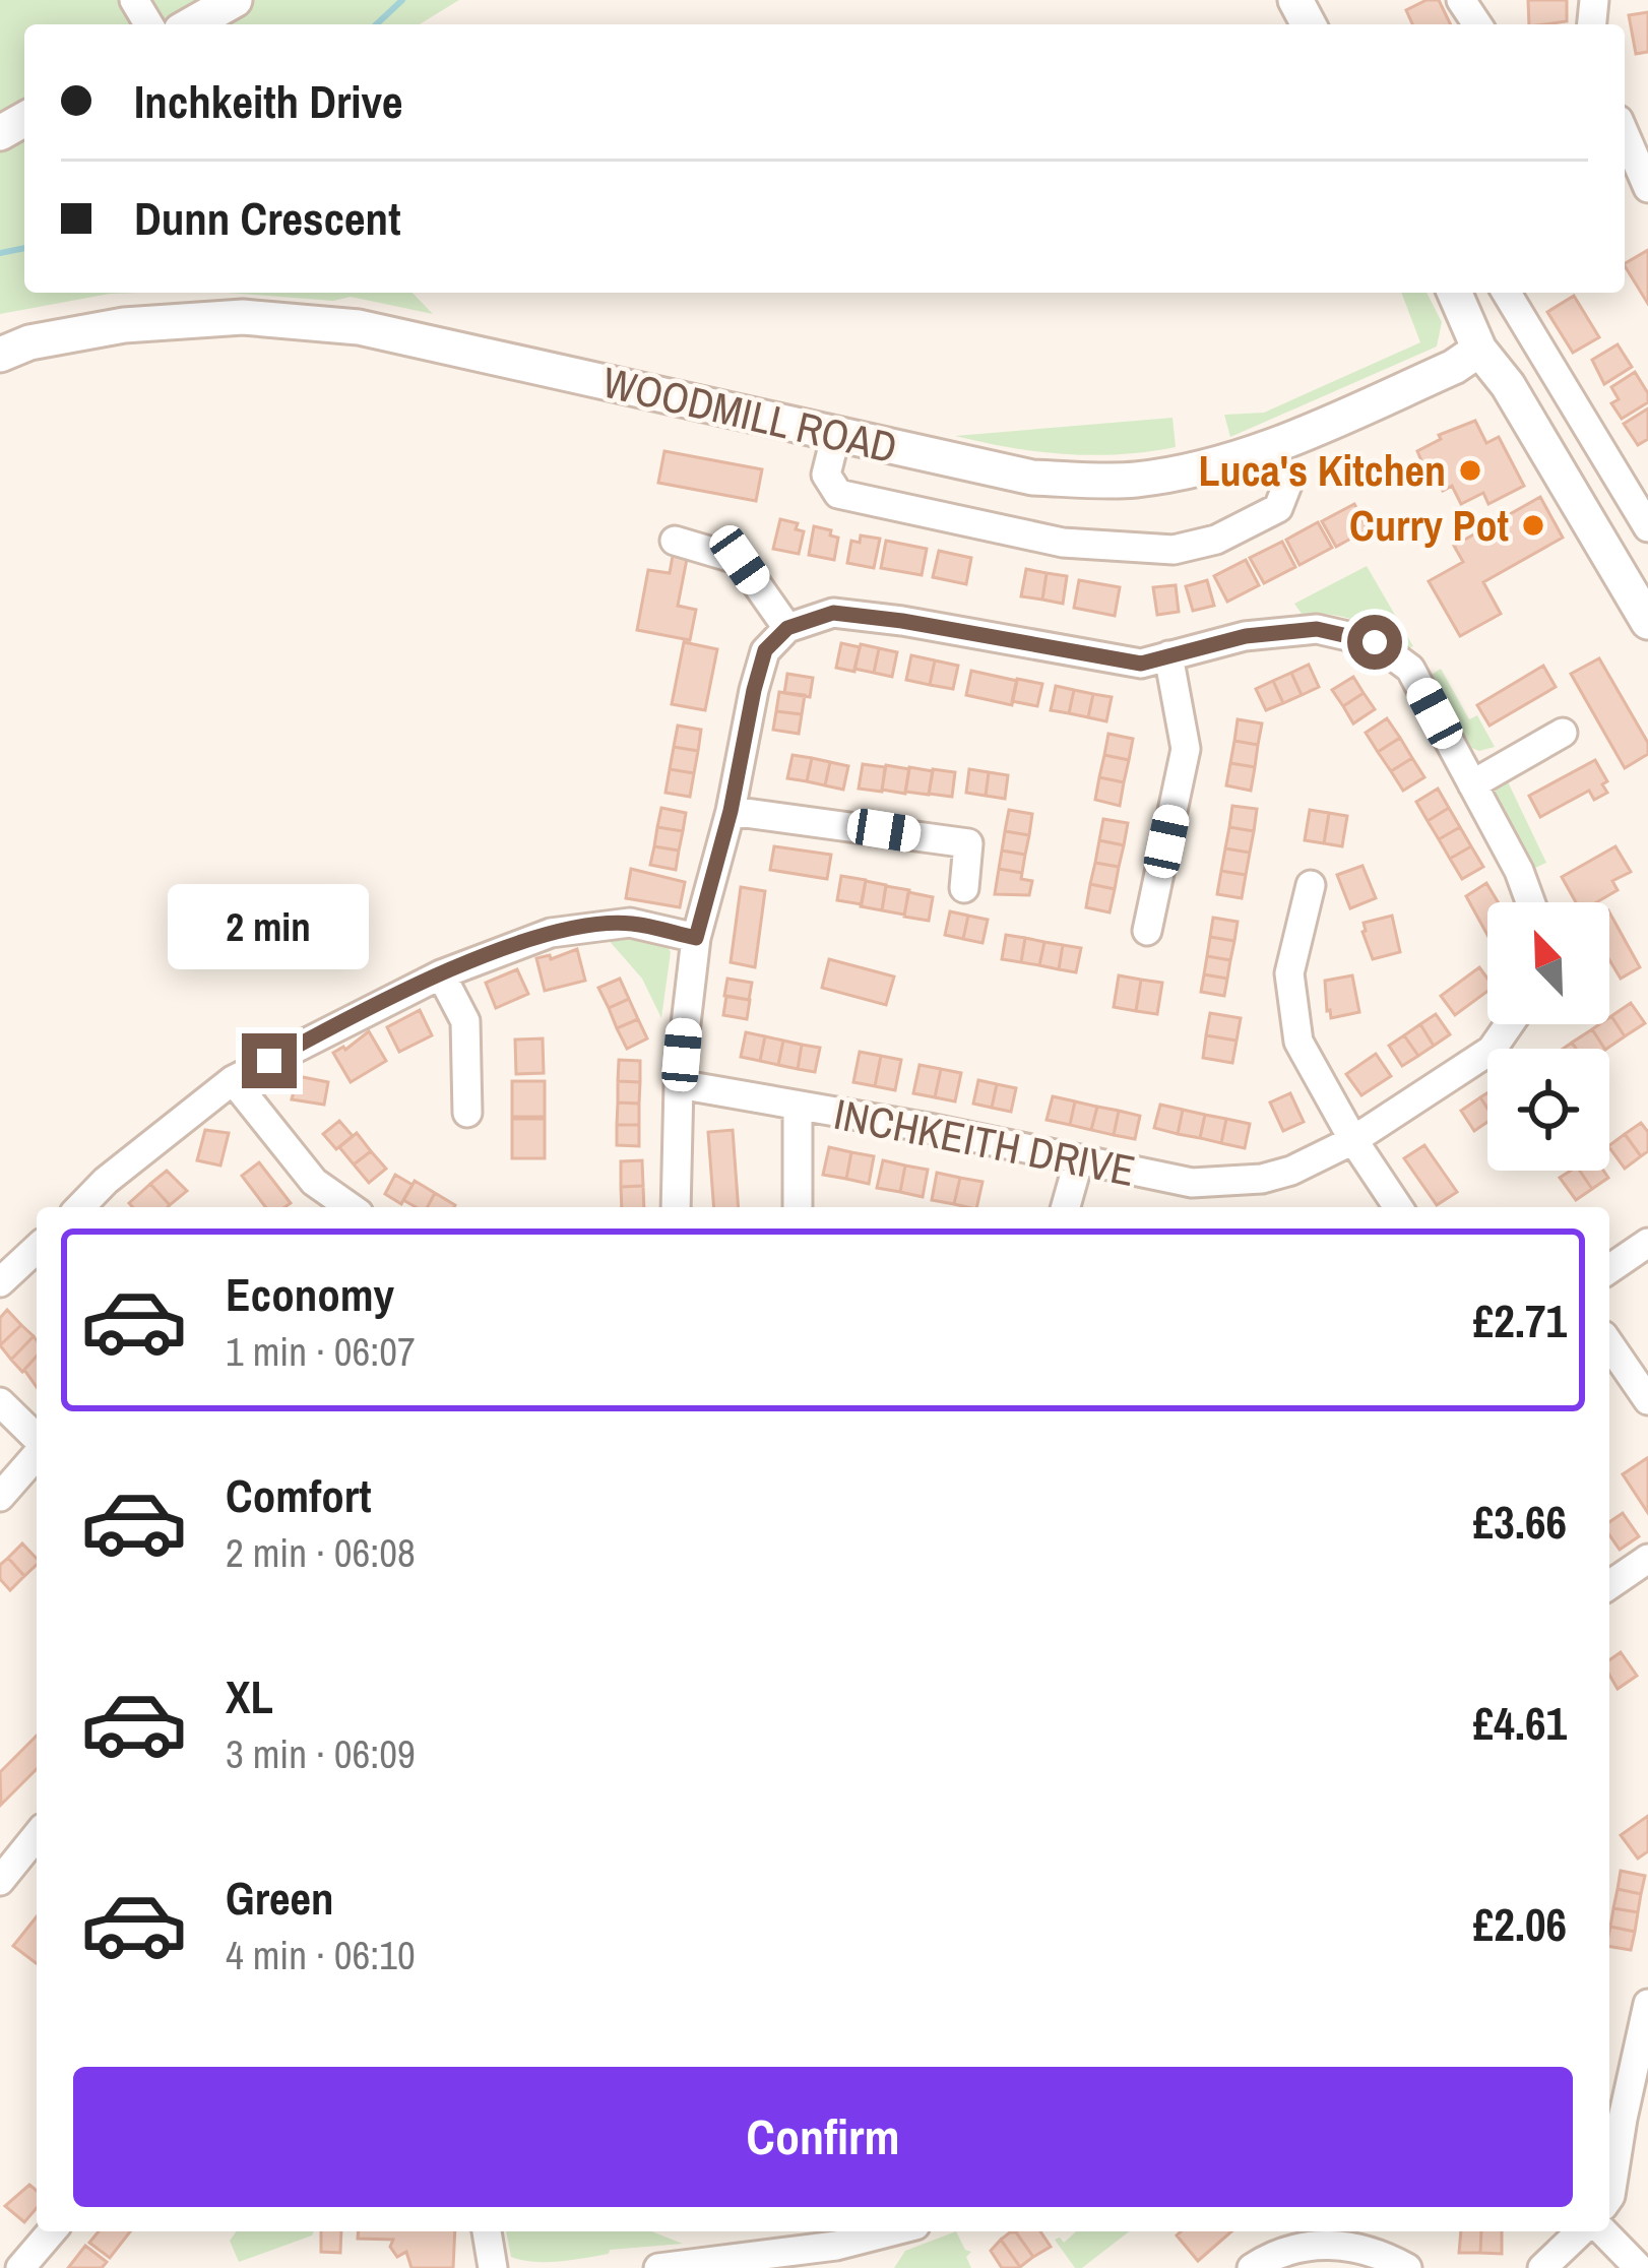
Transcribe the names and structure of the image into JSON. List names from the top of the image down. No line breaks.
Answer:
{"streets":{"street":["WOODMILL ROAD","INCHKEITH DRIVE"]},"places":["Luca's Kitchen","Curry Pot"],"north":"top left","page":{"banner":["Inchkeith Drive","Dunn Crescent"],"bubble":"2 min","list":[{"name":"Economy","note":"1 min · 06:07","value":"£2.71"},{"name":"Comfort","note":"2 min · 06:08","value":"£3.66"},{"name":"XL","note":"3 min · 06:09","value":"£4.61"},{"name":"Green","note":"4 min · 06:10","value":"£2.06"}],"buttons":"Confirm"}}
